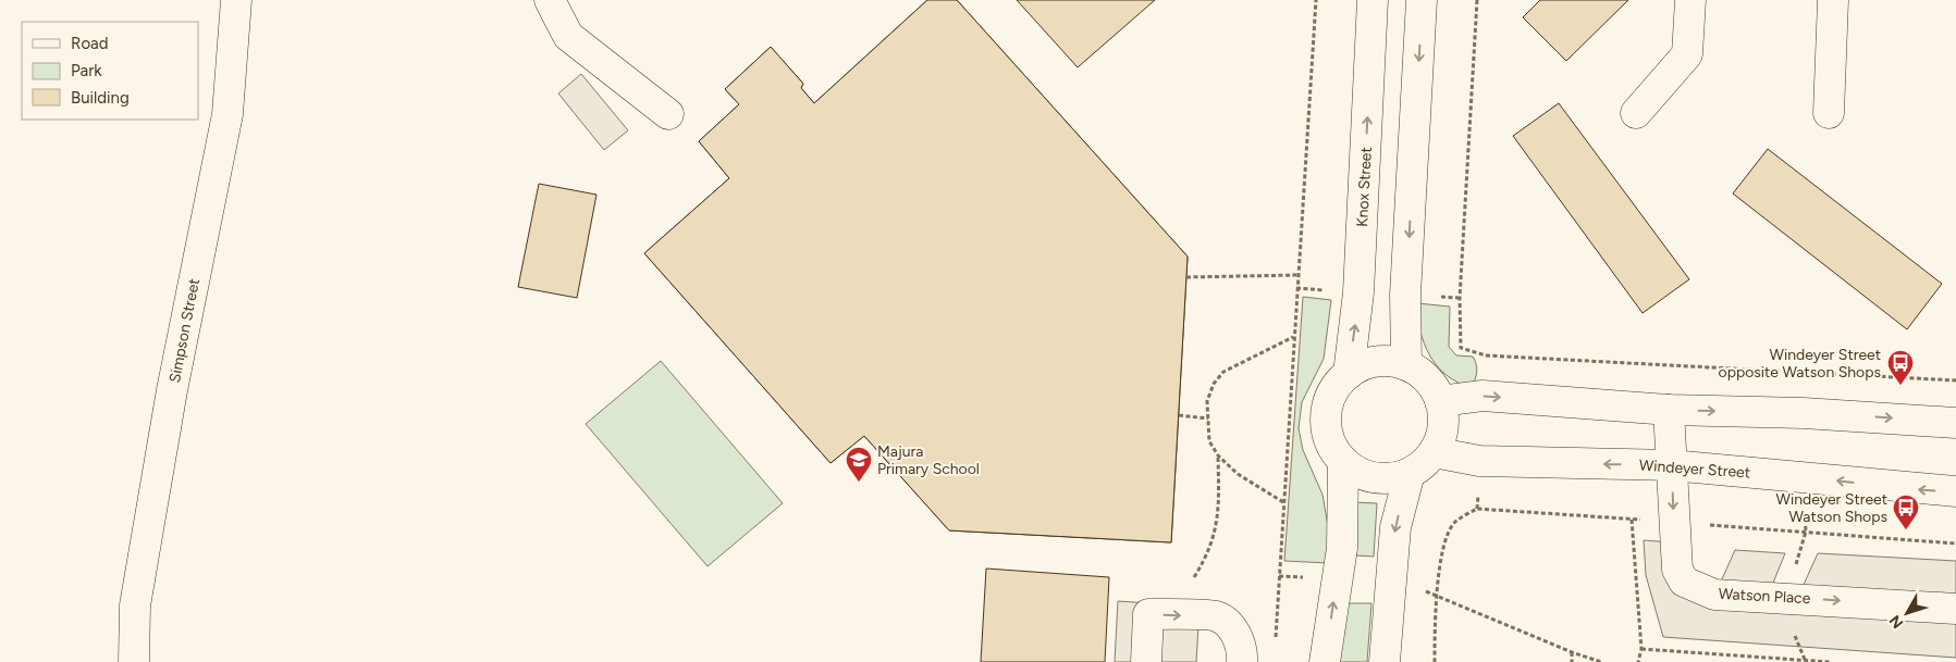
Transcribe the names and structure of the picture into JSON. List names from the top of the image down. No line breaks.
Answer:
{"streets":{"street":["Knox Street","Simpson Street","Windeyer Street","Watson Place"]},"crossings":[["Knox Street","Windeyer Street"],["Windeyer Street","Watson Place"]],"one_way":["Watson Place"],"places":{"bus stop":["Windeyer Street opposite Watson Shops","Windeyer Street Watson Shops"],"school or university":["Majura Primary School"]},"legend":["Road","Park","Building"],"north":"bottom left"}
